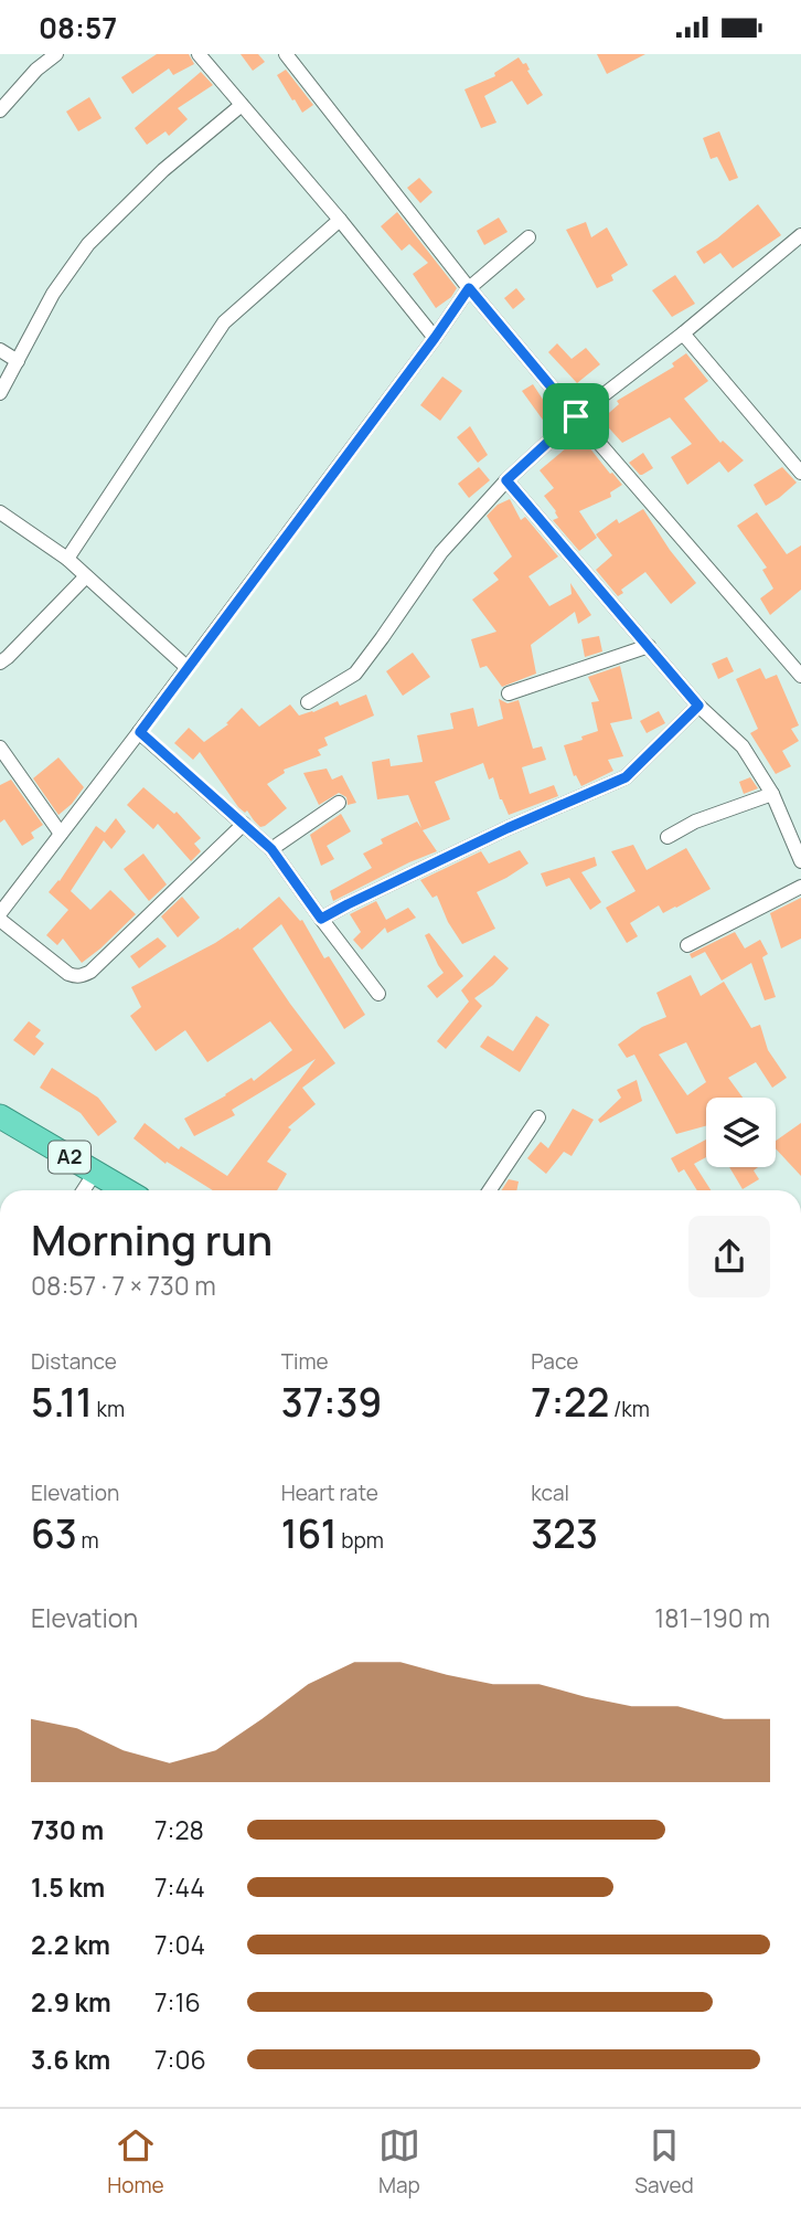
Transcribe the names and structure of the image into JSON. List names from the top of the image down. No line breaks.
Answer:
{"streets":{"highway":["A2"]},"page":{"status":"08:57","heading":["Morning run","08:57 · 7 × 730 m"],"stats":[["Distance","5.11 km"],["Time","37:39"],["Pace","7:22 /km"],["Elevation","63 m"],["Heart rate","161 bpm"],["kcal","323"]],"chart":["Elevation","181–190 m"],"list":[{"name":"730 m","note":"7:28"},{"name":"1.5 km","note":"7:44"},{"name":"2.2 km","note":"7:04"},{"name":"2.9 km","note":"7:16"},{"name":"3.6 km","note":"7:06"}],"tabs":["Home","Map","Saved"]}}
